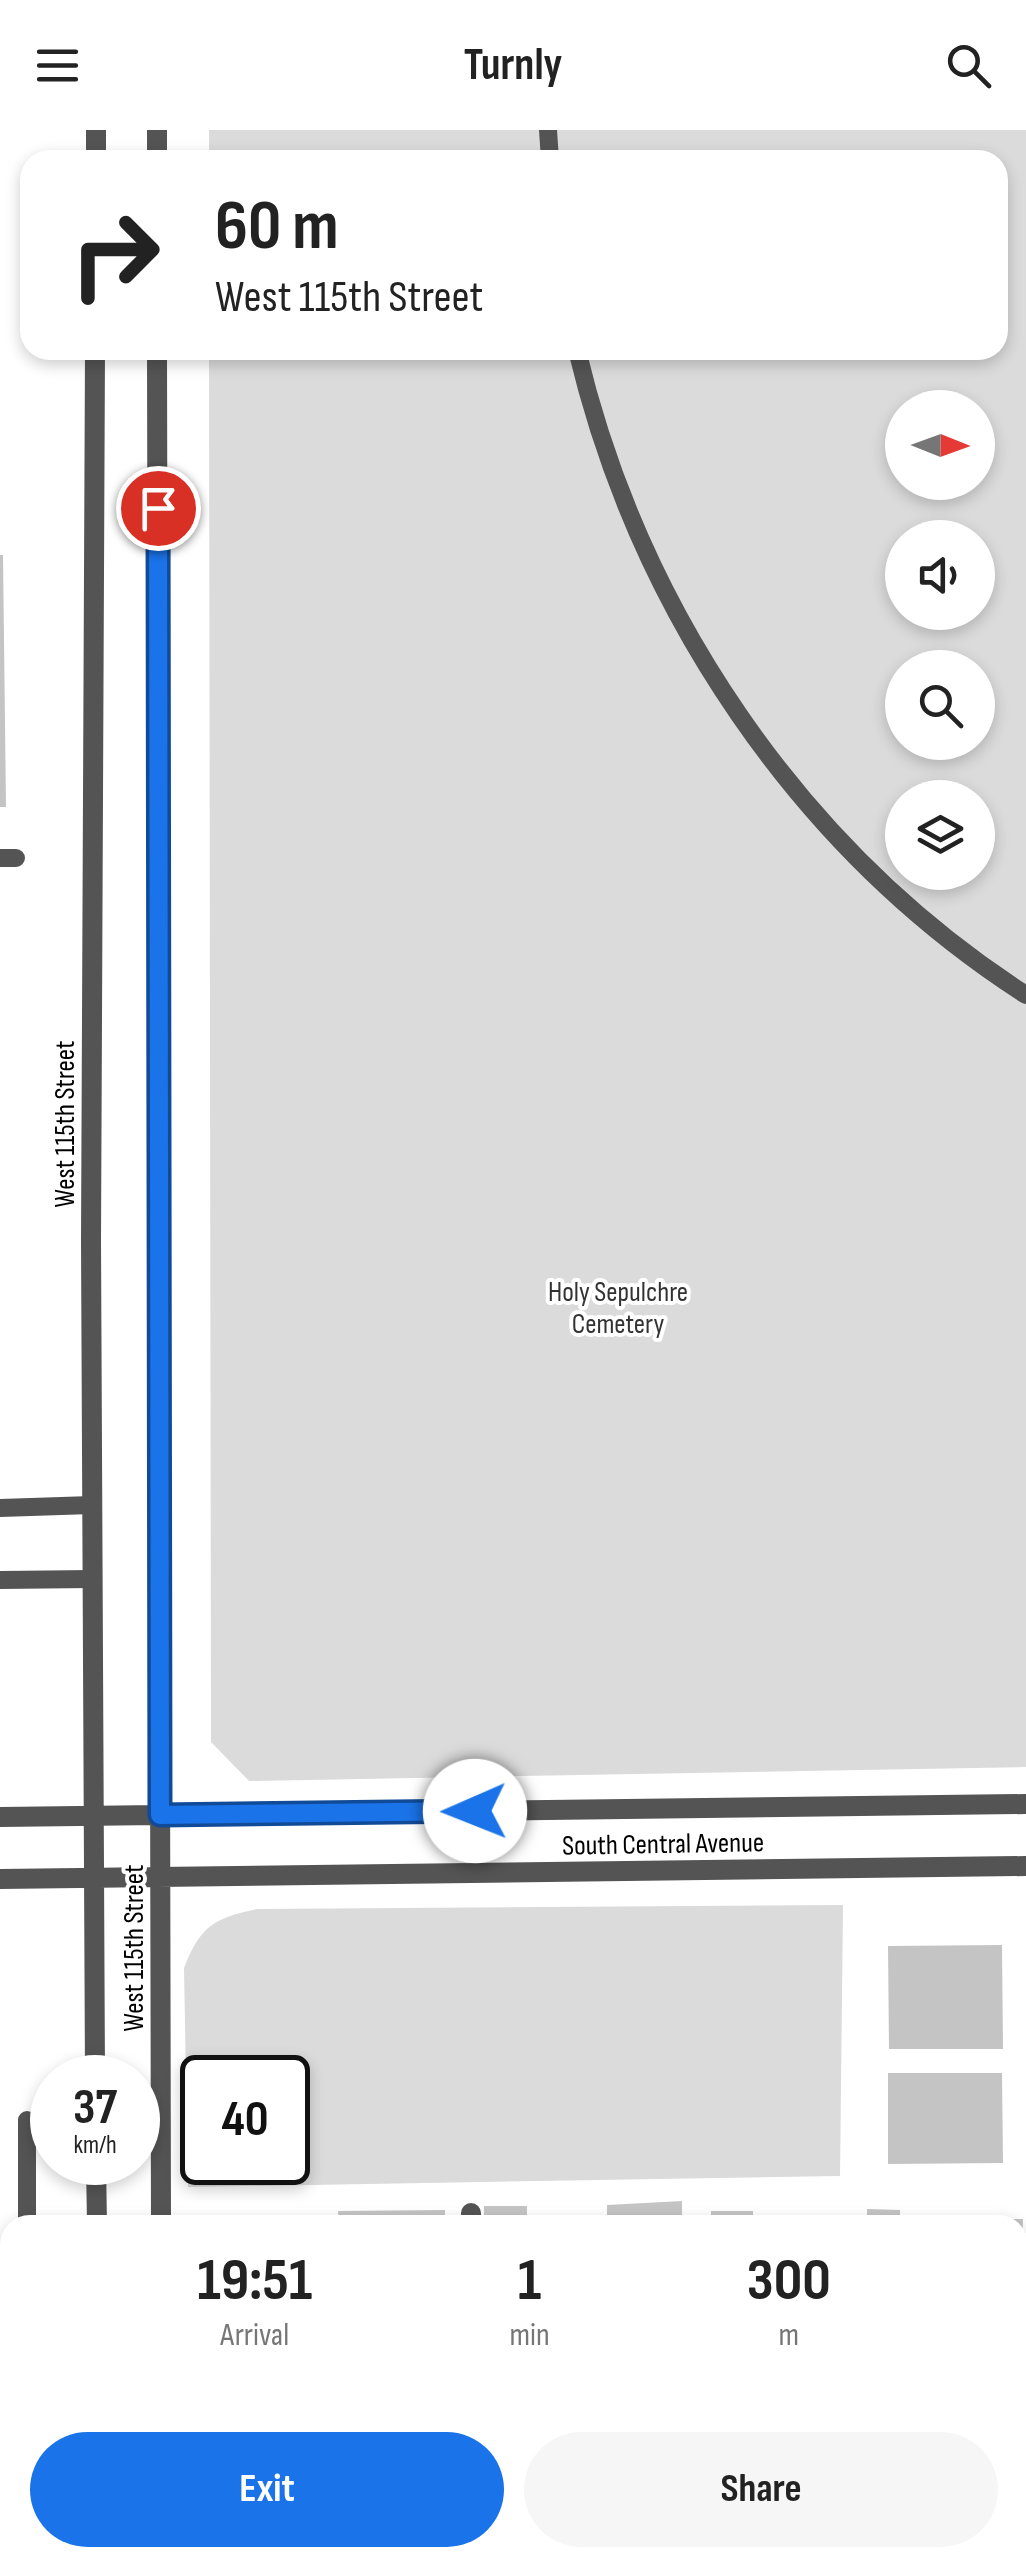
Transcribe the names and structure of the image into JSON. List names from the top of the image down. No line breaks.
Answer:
{"streets":{"street":["West 115th Street","South Central Avenue"]},"crossings":[["West 115th Street","South Central Avenue"]],"parks":["Holy Sepulchre Cemetery"],"north":"right","page":{"header":"Turnly","turn":["60 m","West 115th Street"],"speed":"37 km/h","limit":"40","eta":["19:51","Arrival","1","min","300","m"],"buttons":["Exit","Share"]}}
